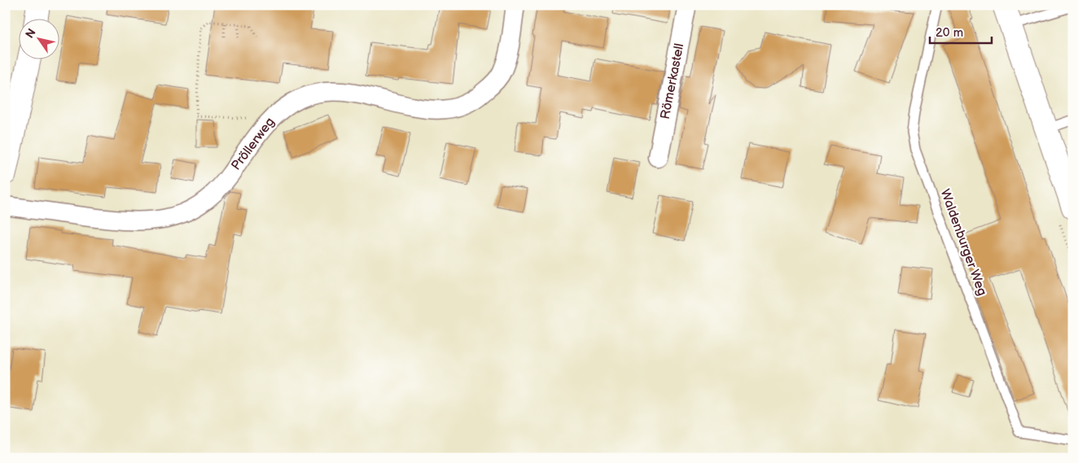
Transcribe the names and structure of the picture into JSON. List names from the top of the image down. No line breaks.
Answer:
{"streets":{"street":["Römerkastell","Pröllerweg"],"lane":["Waldenburger Weg"]},"scale_bar":"20 m","north":"top left"}
